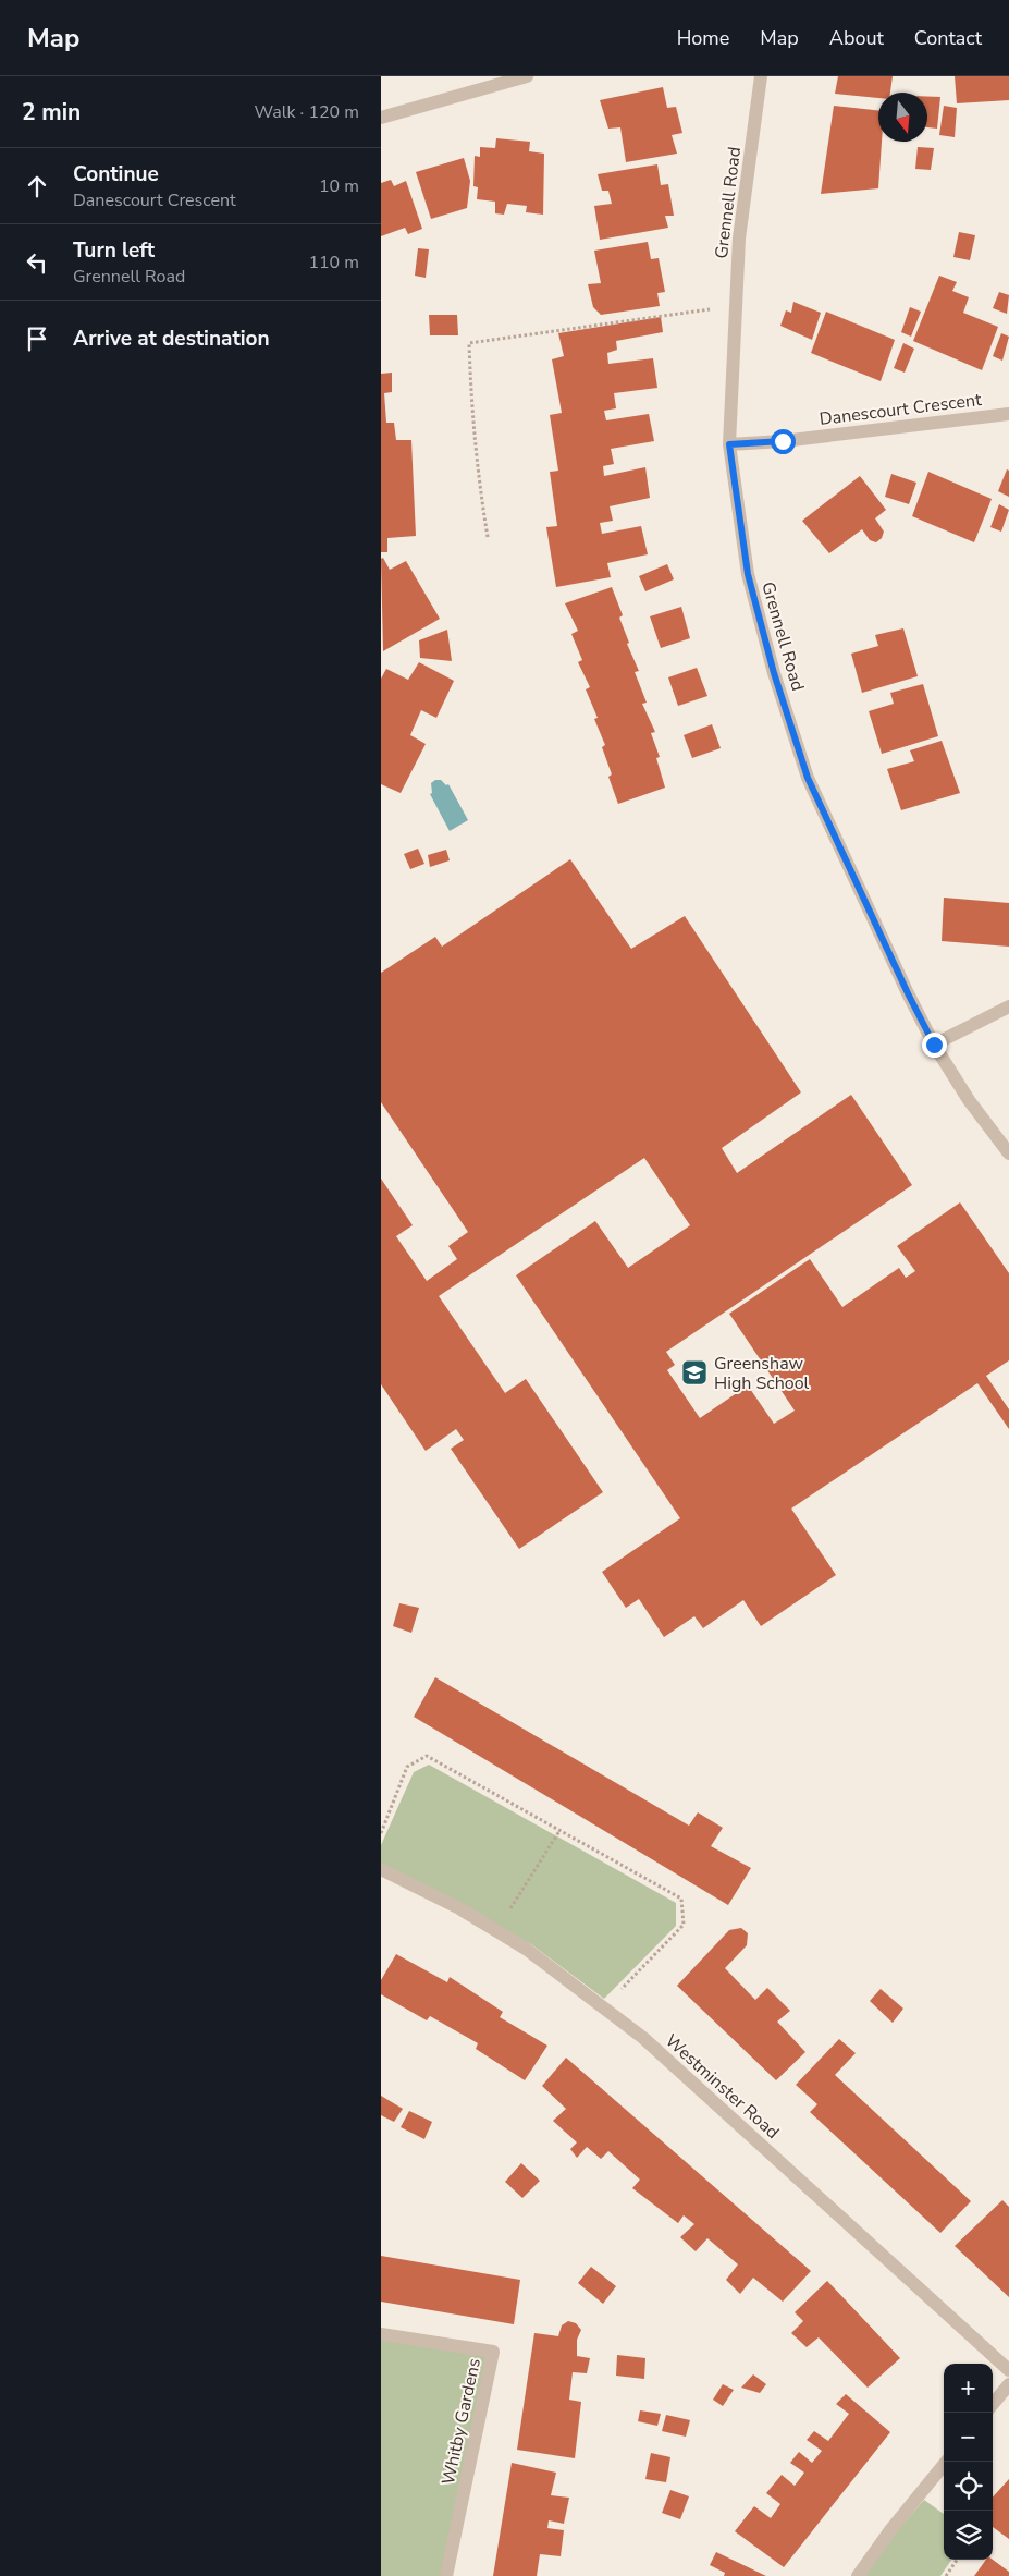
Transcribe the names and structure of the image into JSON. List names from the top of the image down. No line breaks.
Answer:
{"streets":{"street":["Grennell Road","Danescourt Crescent","Westminster Road","Whitby Gardens"]},"crossings":[["Grennell Road","Danescourt Crescent"]],"places":{"school or university":["Greenshaw High School"]},"north":"bottom","page":{"header":"Map","nav":["Home","Map","About","Contact"],"heading":["2 min","Walk · 120 m"],"list":[["Continue","Danescourt Crescent","10 m"],["Turn left","Grennell Road","110 m"],"Arrive at destination"],"map_buttons":["+","−"]}}
